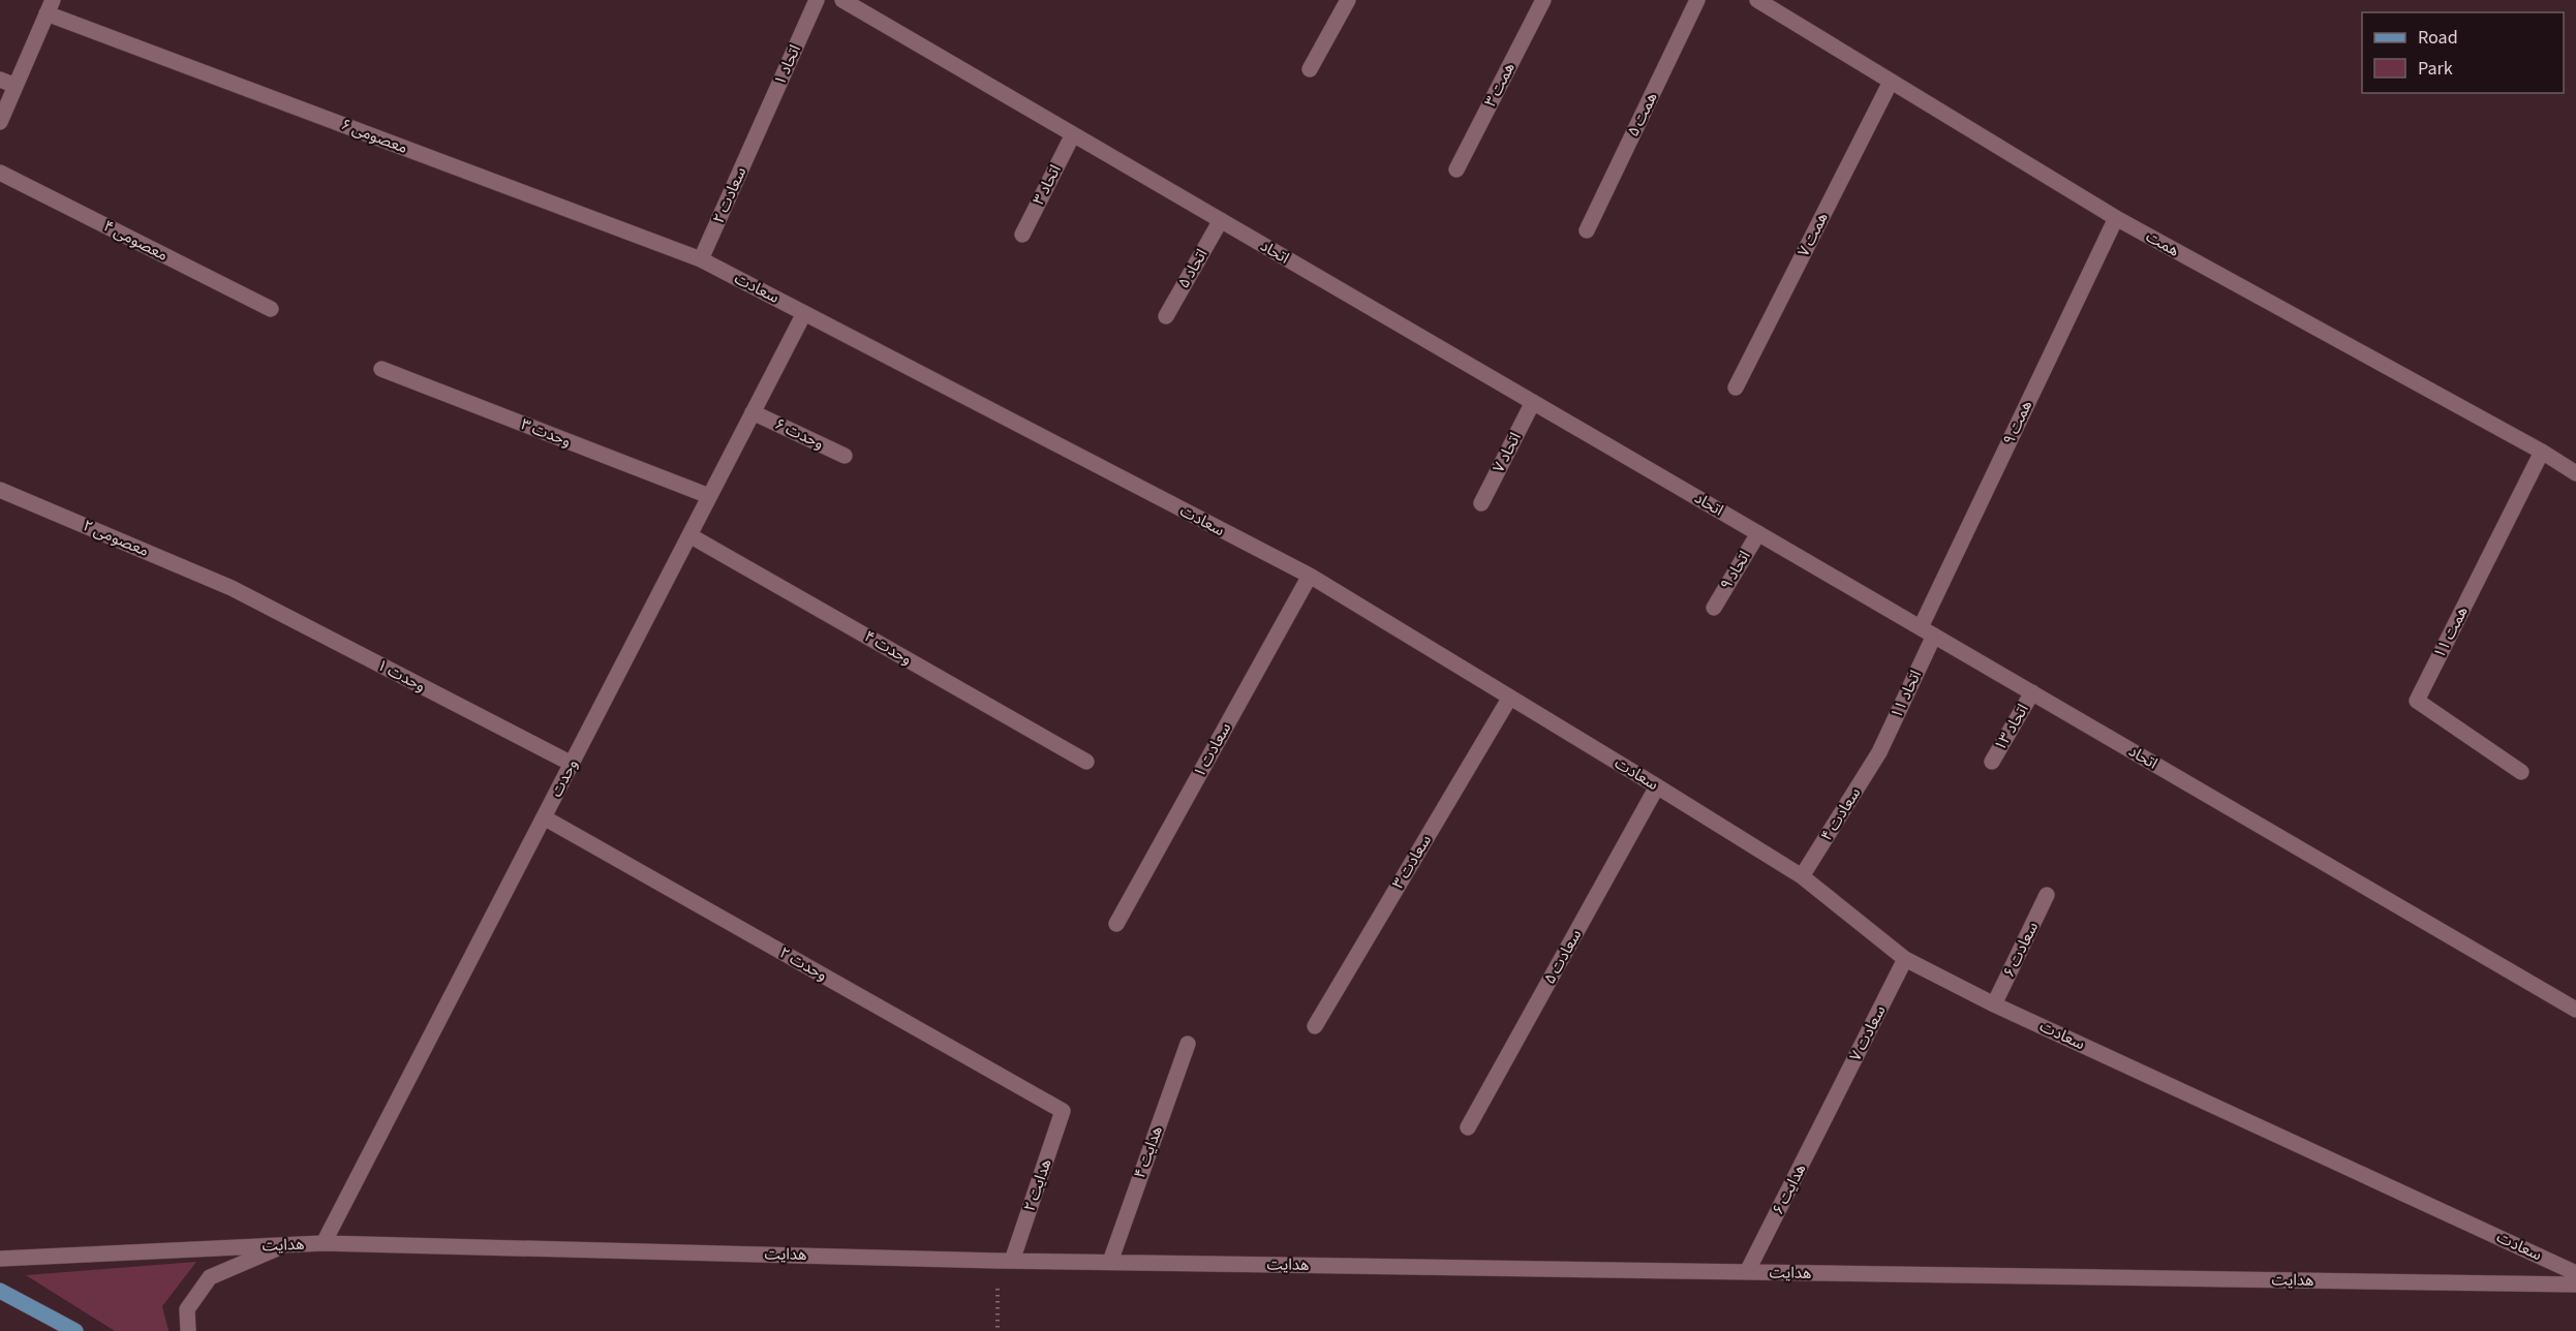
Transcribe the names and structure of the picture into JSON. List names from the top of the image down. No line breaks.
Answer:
{"streets":{"street":["اتحاد ۱","همت ۳","همت ۵","معصومی ۶","اتحاد ۳","سعادت ۲","همت ۷","معصومی ۴","همت","اتحاد","اتحاد ۵","سعادت","همت ۹","وحدت ۳","وحدت ۶","اتحاد ۷","معصومی ۲","اتحاد ۹","همت ۱۱","وحدت ۴","وحدت ۱","اتحاد ۱۱","اتحاد ۱۳","سعادت ۱","وحدت","سعادت ۴","سعادت ۳","سعادت ۶","سعادت ۵","وحدت ۲","سعادت ۷","هدایت ۴","هدایت ۲","هدایت ۶","هدایت"]},"crossings":[["اتحاد ۱","سعادت ۲"],["معصومی ۶","سعادت ۲"],["معصومی ۶","سعادت"],["اتحاد ۳","اتحاد"],["سعادت ۲","سعادت"],["همت ۷","همت"],["همت","همت ۹"],["همت","همت ۱۱"],["اتحاد","اتحاد ۵"],["اتحاد","همت ۹"],["اتحاد","اتحاد ۷"],["اتحاد","اتحاد ۹"],["اتحاد","اتحاد ۱۱"],["اتحاد","اتحاد ۱۳"],["سعادت","سعادت ۱"],["سعادت","وحدت"],["سعادت","سعادت ۴"],["سعادت","سعادت ۳"],["سعادت","سعادت ۶"],["سعادت","سعادت ۵"],["سعادت","سعادت ۷"],["همت ۹","اتحاد ۱۱"],["وحدت ۳","وحدت"],["وحدت ۶","وحدت"],["معصومی ۲","وحدت ۱"],["وحدت ۴","وحدت"],["وحدت ۱","وحدت"],["اتحاد ۱۱","سعادت ۴"],["وحدت","وحدت ۲"],["وحدت","هدایت"],["وحدت ۲","هدایت ۲"],["سعادت ۷","هدایت ۶"],["هدایت ۴","هدایت"],["هدایت ۲","هدایت"],["هدایت ۶","هدایت"]],"legend":["Road","Park"]}
